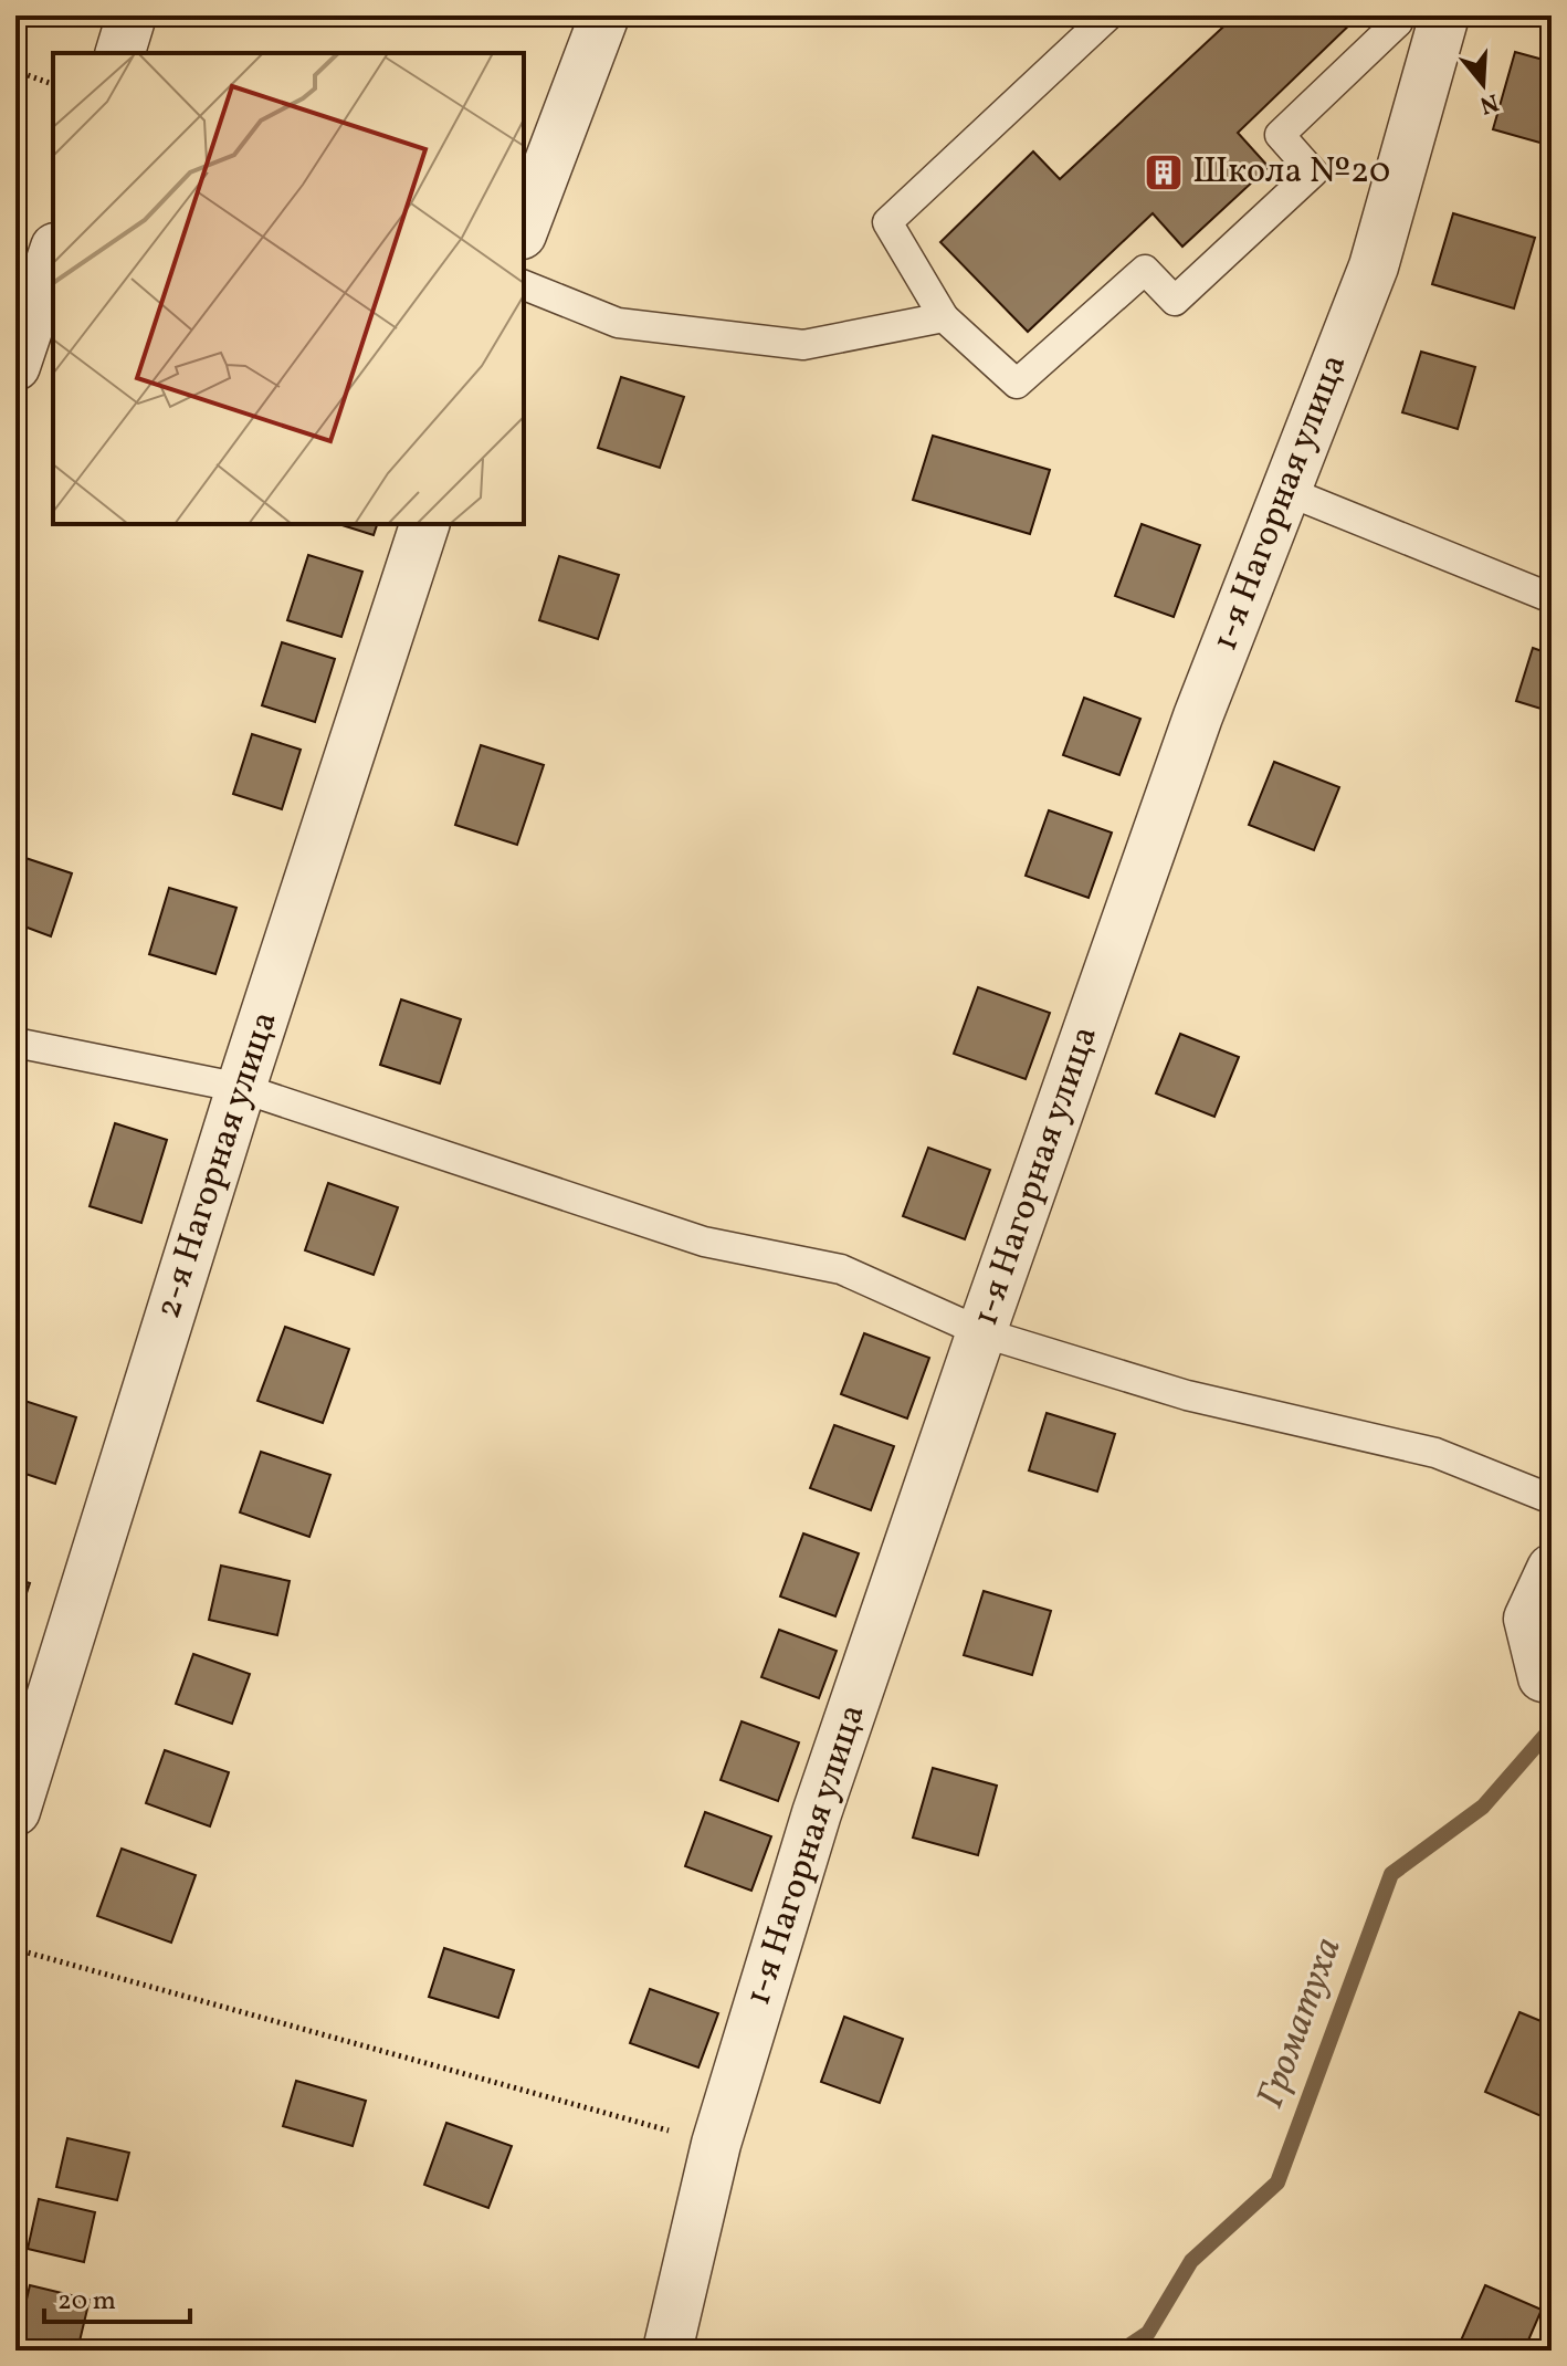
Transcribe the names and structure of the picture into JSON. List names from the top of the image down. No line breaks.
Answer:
{"streets":{"street":["1-я Нагорная улица","2-я Нагорная улица"]},"water":["Громатуха"],"places":{"building":["Школа №20"]},"scale_bar":"20 m","north":"bottom"}
